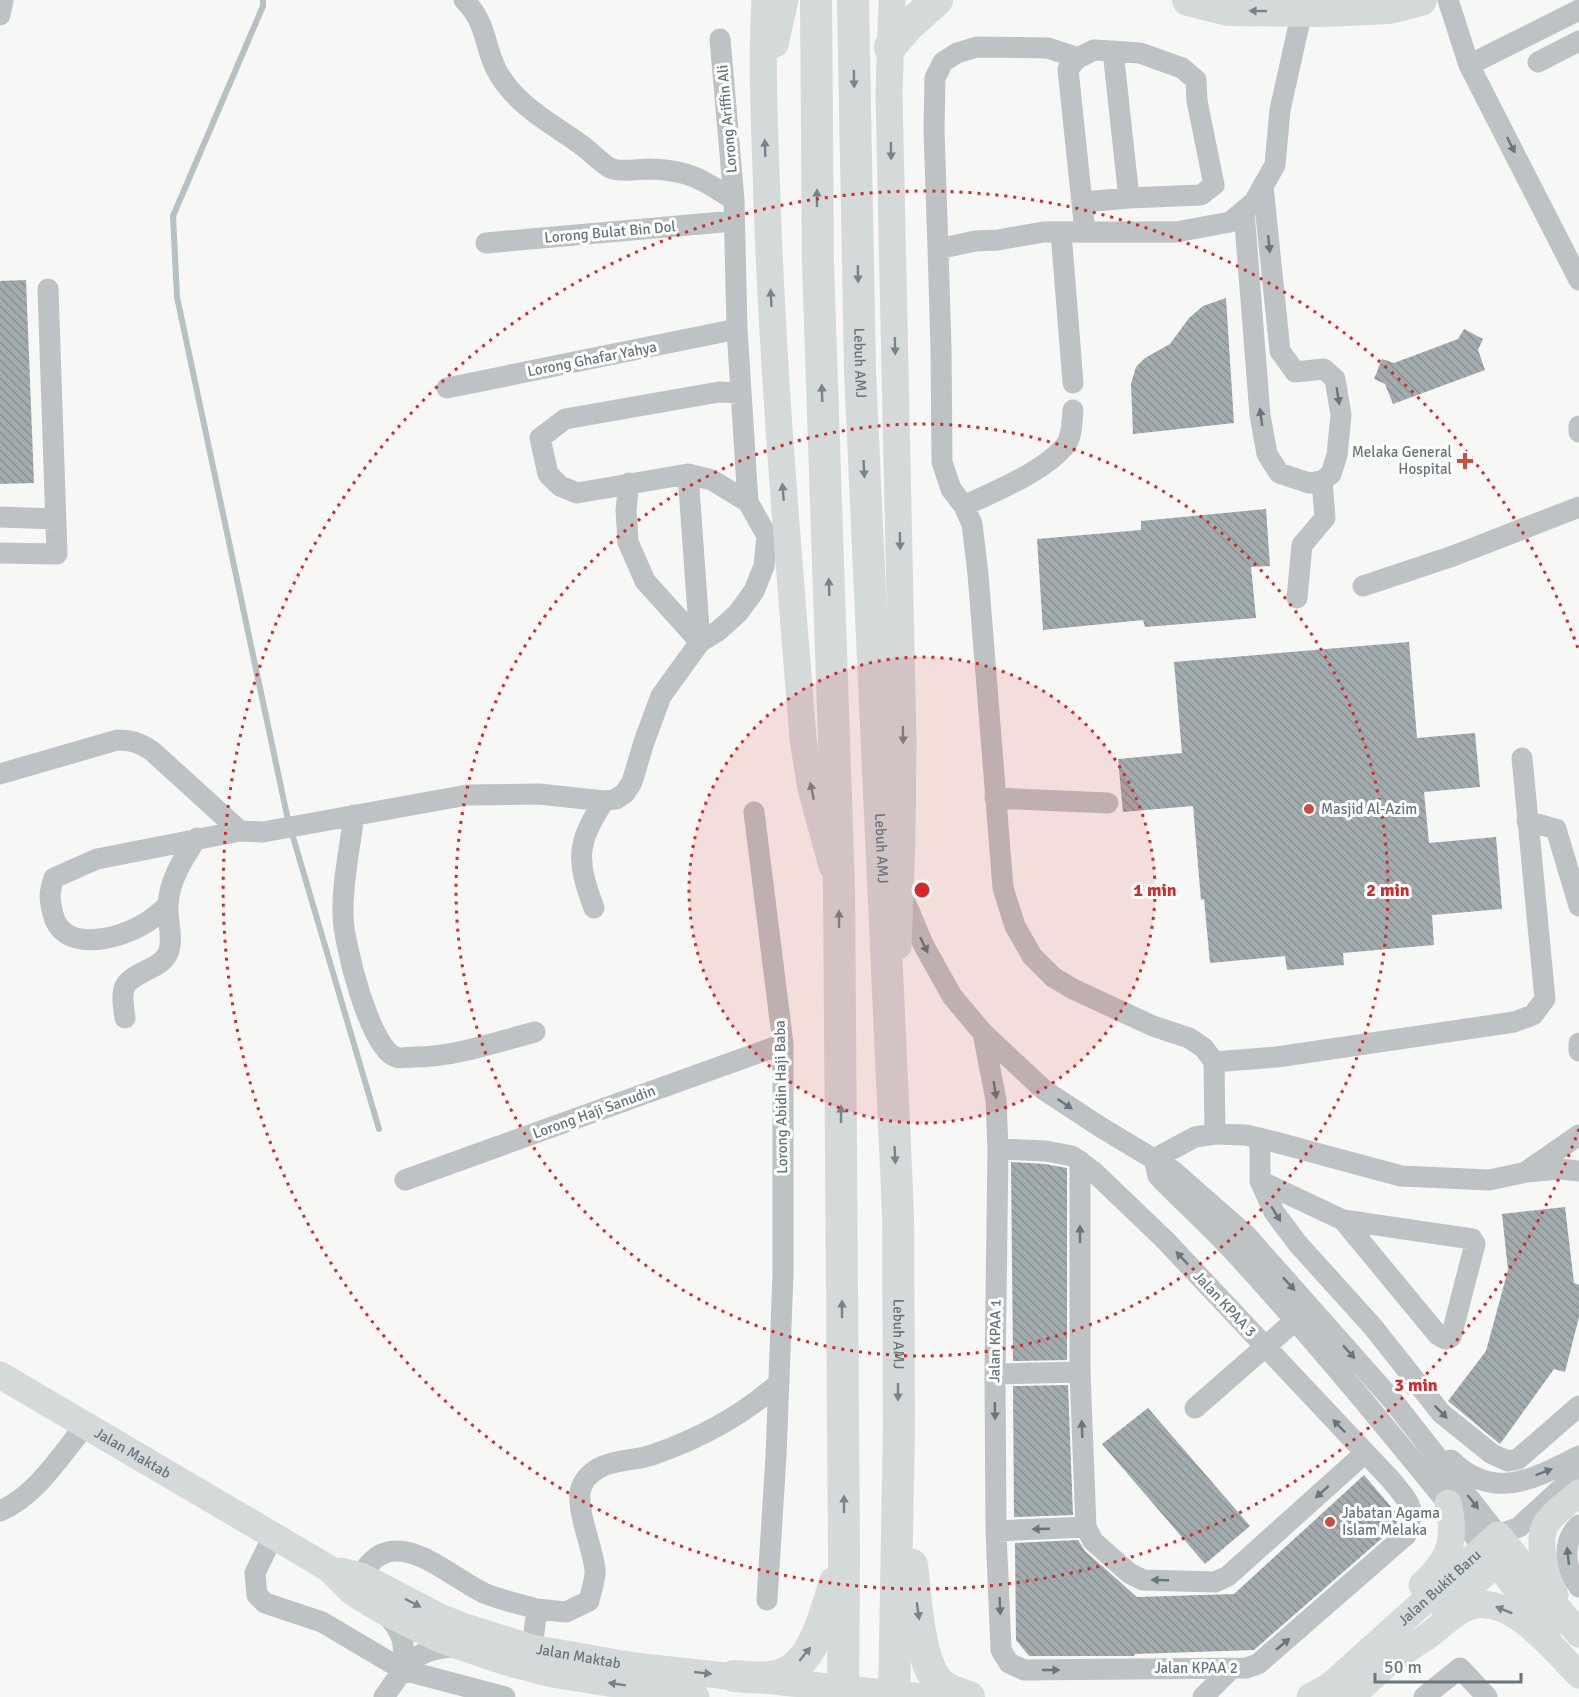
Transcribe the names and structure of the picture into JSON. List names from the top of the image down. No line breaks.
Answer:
{"streets":{"highway":["Lebuh AMJ"],"main road":["Jalan Maktab","Jalan Bukit Baru"],"street":["Lorong Ariffin Ali","Lorong Bulat Bin Dol","Lorong Ghafar Yahya","Lorong Abidin Haji Baba","Lorong Haji Sanudin","Jalan KPAA 3","Jalan KPAA 1","Jalan KPAA 2"]},"crossings":[["Lorong Ariffin Ali","Lorong Bulat Bin Dol"],["Lorong Ariffin Ali","Lorong Ghafar Yahya"],["Lebuh AMJ","Jalan Maktab"],["Lorong Abidin Haji Baba","Lorong Haji Sanudin"],["Jalan KPAA 3","Jalan KPAA 1"],["Jalan KPAA 3","Jalan KPAA 2"],["Jalan KPAA 1","Jalan KPAA 2"]],"one_way":["Jalan KPAA 2"],"places":{"health":["Melaka General Hospital"],"other":["Masjid Al-Azim","Jabatan Agama Islam Melaka"]},"scale_bar":"50 m","rings":["1 min","2 min","3 min"]}
